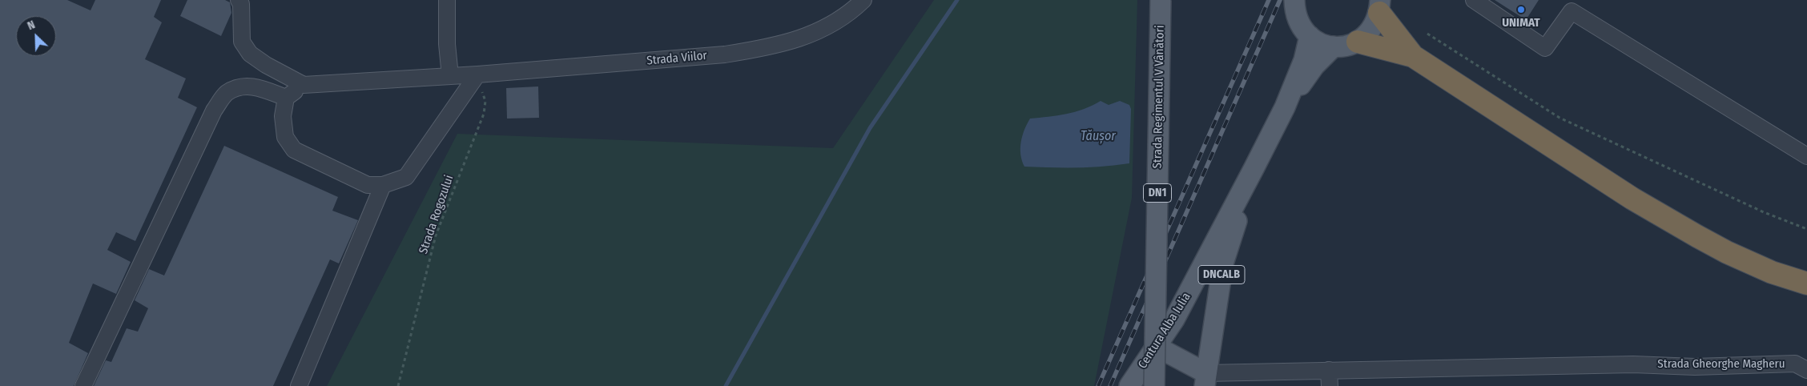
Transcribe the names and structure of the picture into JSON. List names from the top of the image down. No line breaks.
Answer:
{"streets":{"main road":["Strada Regimentul V Vânători","DN1","DNCALB","Centura Alba Iulia"],"street":["Strada Viilor","Strada Gheorghe Magheru"],"path":["Strada Rogozului"]},"crossings":[["Strada Viilor","Strada Rogozului"],["Centura Alba Iulia","Strada Gheorghe Magheru"]],"water":["Tăușor"],"places":["UNIMAT"],"north":"top left"}
